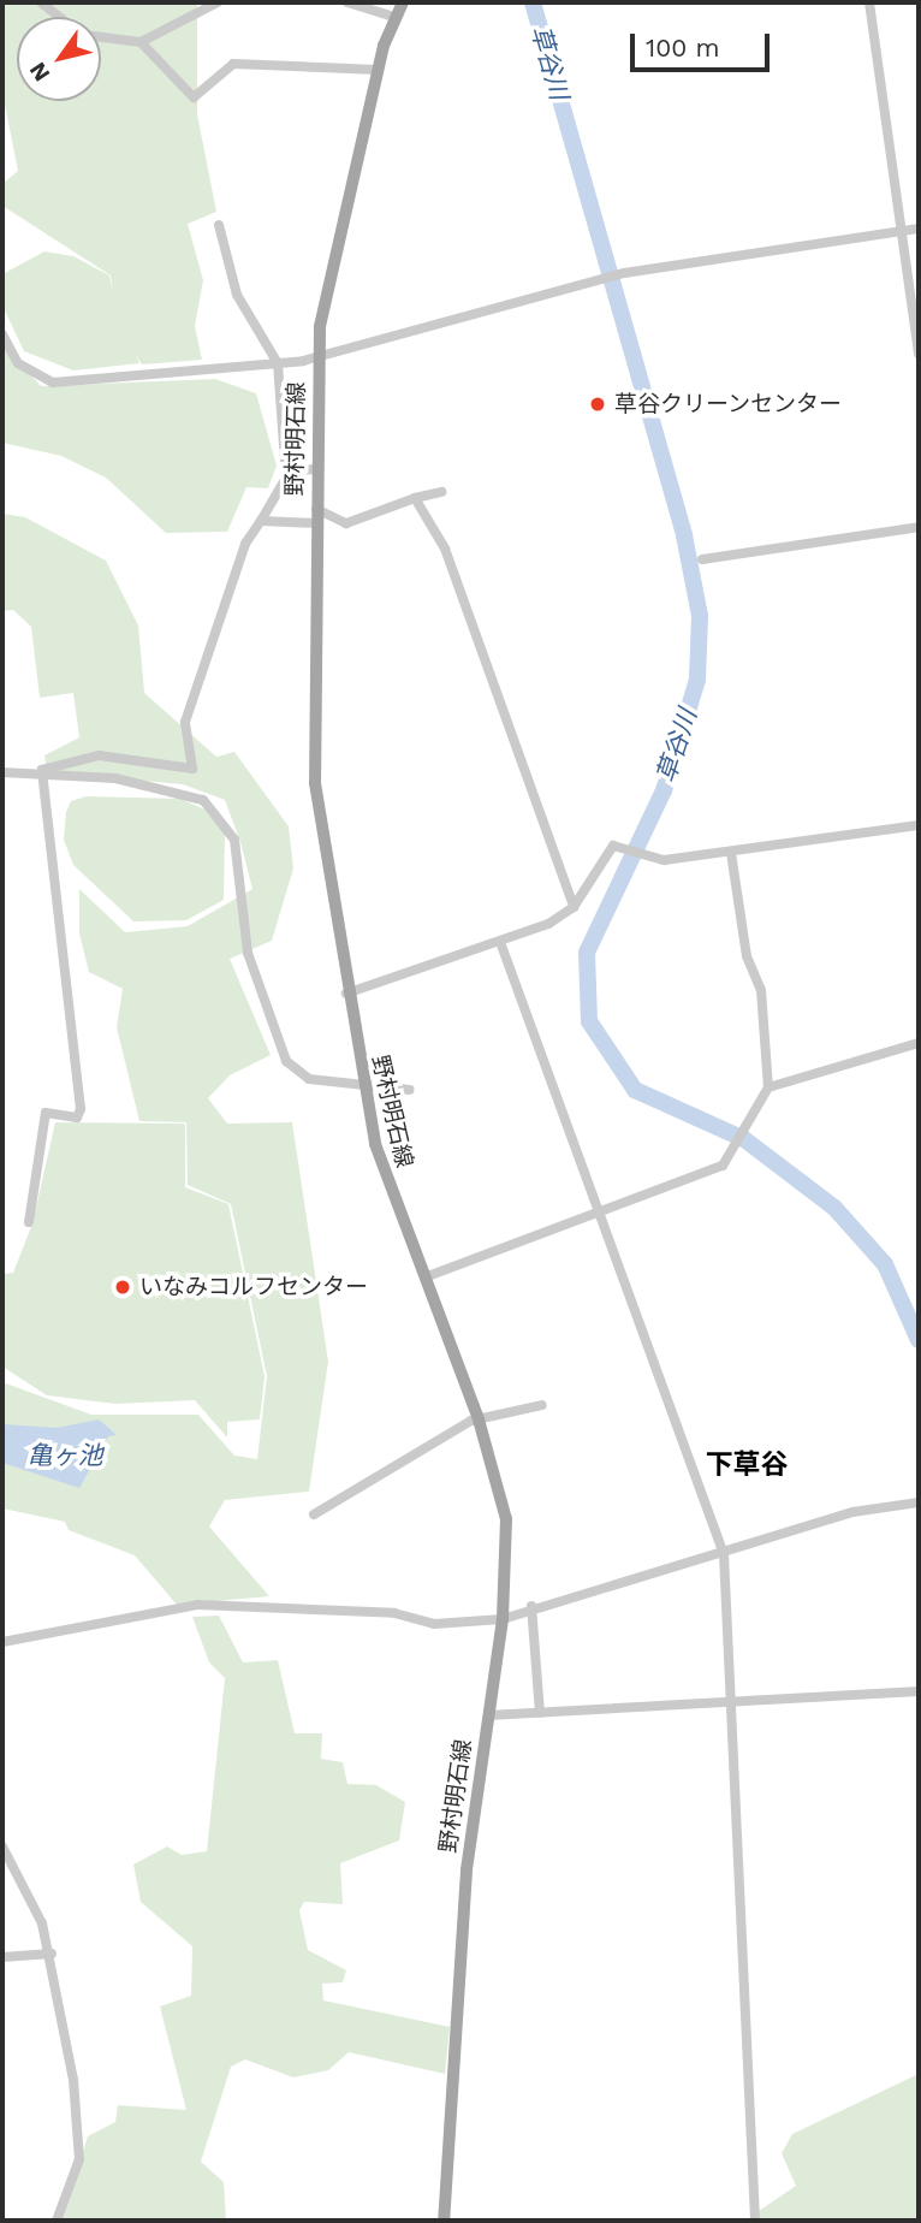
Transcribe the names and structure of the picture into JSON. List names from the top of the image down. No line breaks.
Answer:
{"streets":{"main road":["野村明石線"]},"districts":["下草谷"],"water":["草谷川","亀ヶ池"],"places":["草谷クリーンセンター","いなみコルフセンター"],"scale_bar":"100 m","north":"bottom left"}
